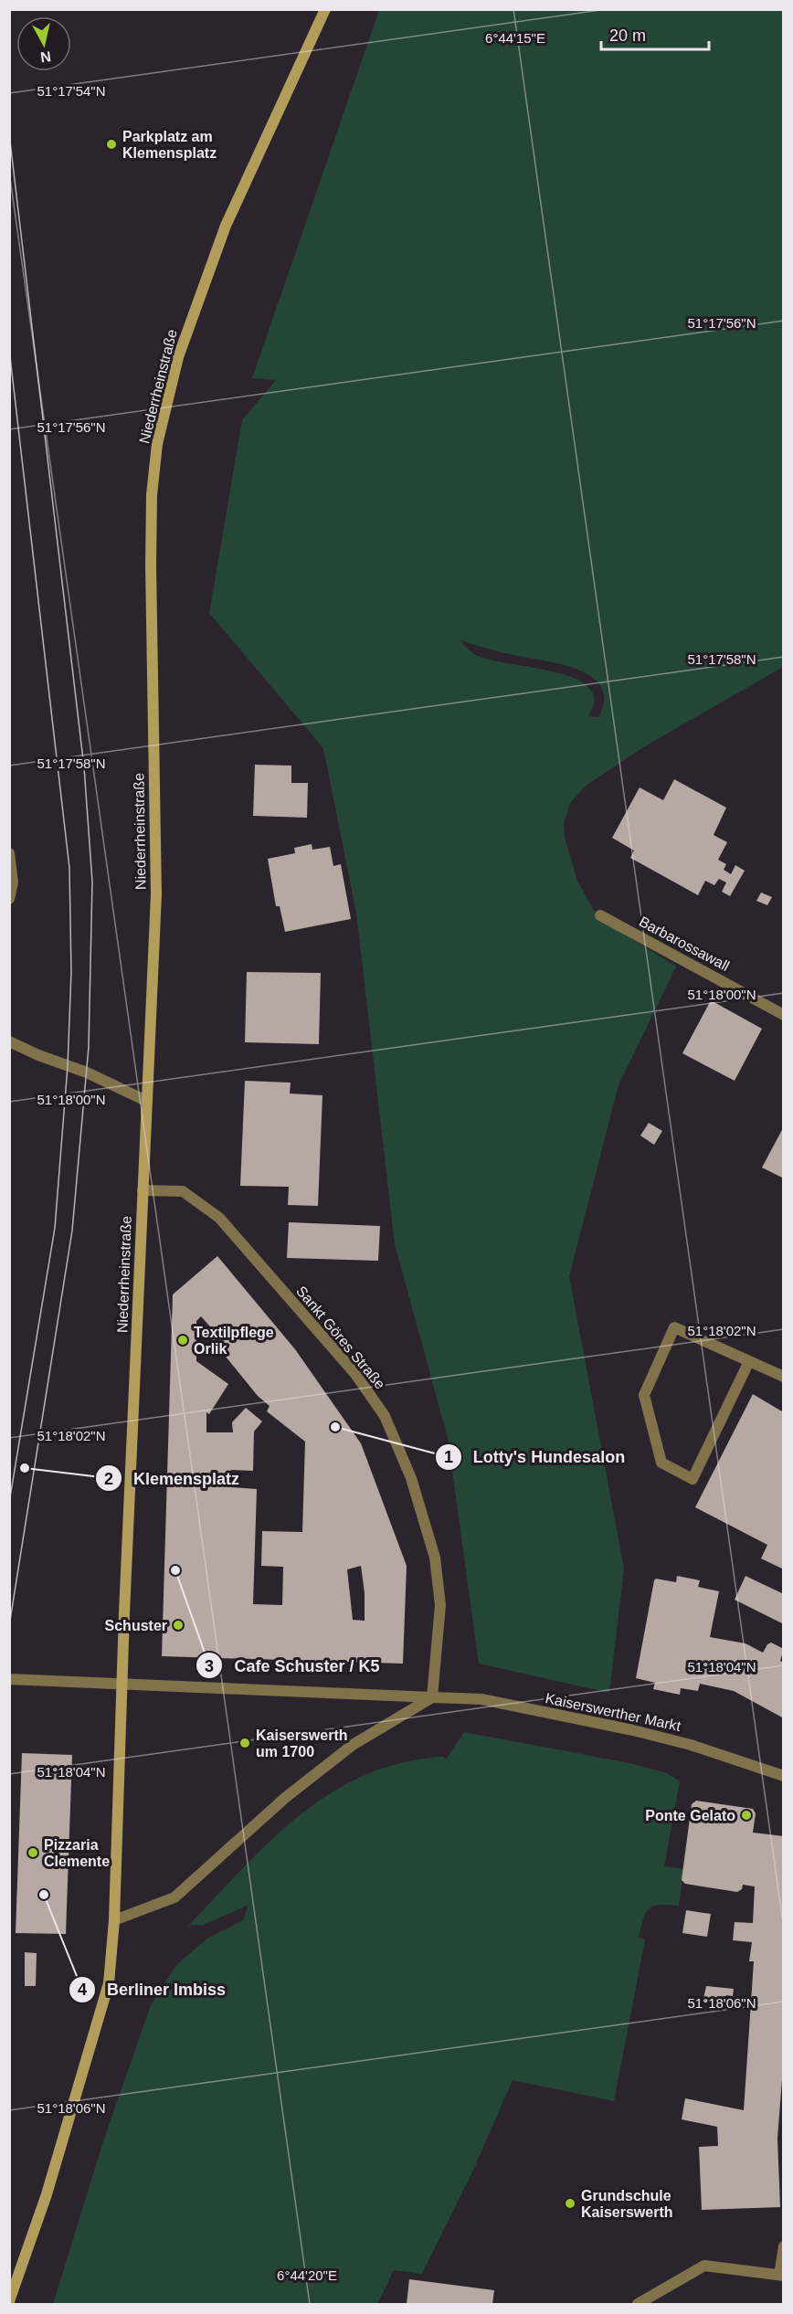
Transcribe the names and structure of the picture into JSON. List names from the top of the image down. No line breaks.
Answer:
{"streets":{"main road":["Niederrheinstraße"],"street":["Barbarossawall","Sankt Göres Straße","Kaiserswerther Markt"]},"crossings":[["Niederrheinstraße","Sankt Göres Straße"],["Niederrheinstraße","Kaiserswerther Markt"],["Sankt Göres Straße","Kaiserswerther Markt"]],"places":["Parkplatz am Klemensplatz","Textilpflege Orlik","Lotty's Hundesalon","Klemensplatz","Cafe Schuster / K5","Schuster","Kaiserswerth um 1700","Ponte Gelato","Pizzaria Clemente","Berliner Imbiss","Grundschule Kaiserswerth"],"scale_bar":"20 m","north":"bottom","coordinates":["6°44'15\"E","51°17'54\"N","51°17'56\"N","51°17'58\"N","51°18'00\"N","51°18'02\"N","51°18'04\"N","51°18'06\"N","6°44'20\"E"]}
